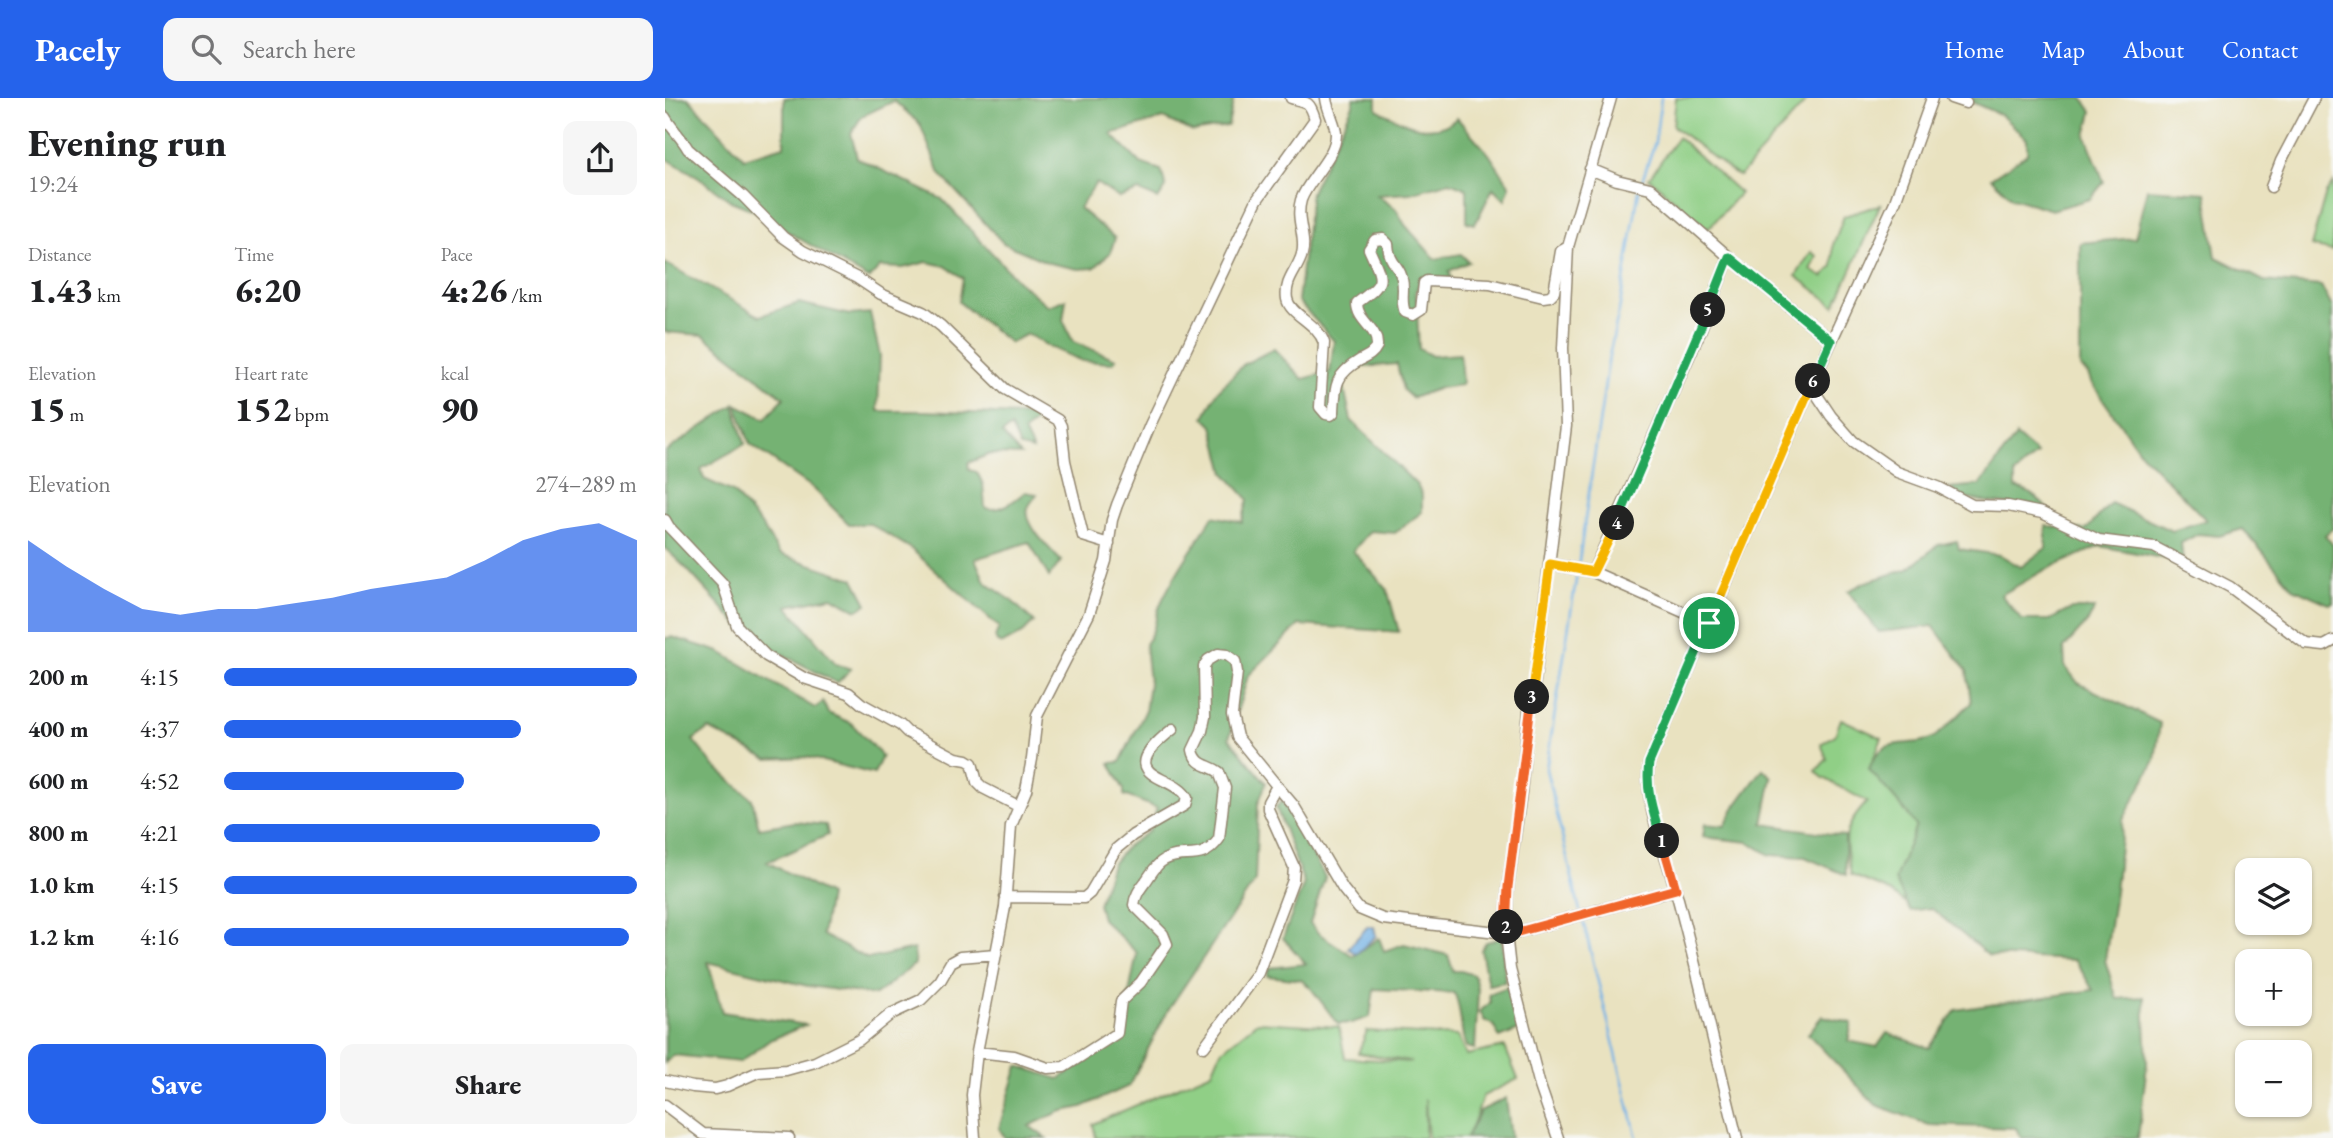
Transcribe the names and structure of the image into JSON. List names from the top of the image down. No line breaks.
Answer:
{"page":{"header":"Pacely","search":"Search here","nav":["Home","Map","About","Contact"],"heading":["Evening run","19:24"],"stats":[["Distance","1.43 km"],["Time","6:20"],["Pace","4:26 /km"],["Elevation","15 m"],["Heart rate","152 bpm"],["kcal","90"]],"pins":["5","6","4","3","1","2"],"chart":["Elevation","274–289 m"],"list":[{"name":"200 m","note":"4:15"},{"name":"400 m","note":"4:37"},{"name":"600 m","note":"4:52"},{"name":"800 m","note":"4:21"},{"name":"1.0 km","note":"4:15"},{"name":"1.2 km","note":"4:16"}],"map_buttons":["+","−"],"buttons":["Save","Share"]}}
